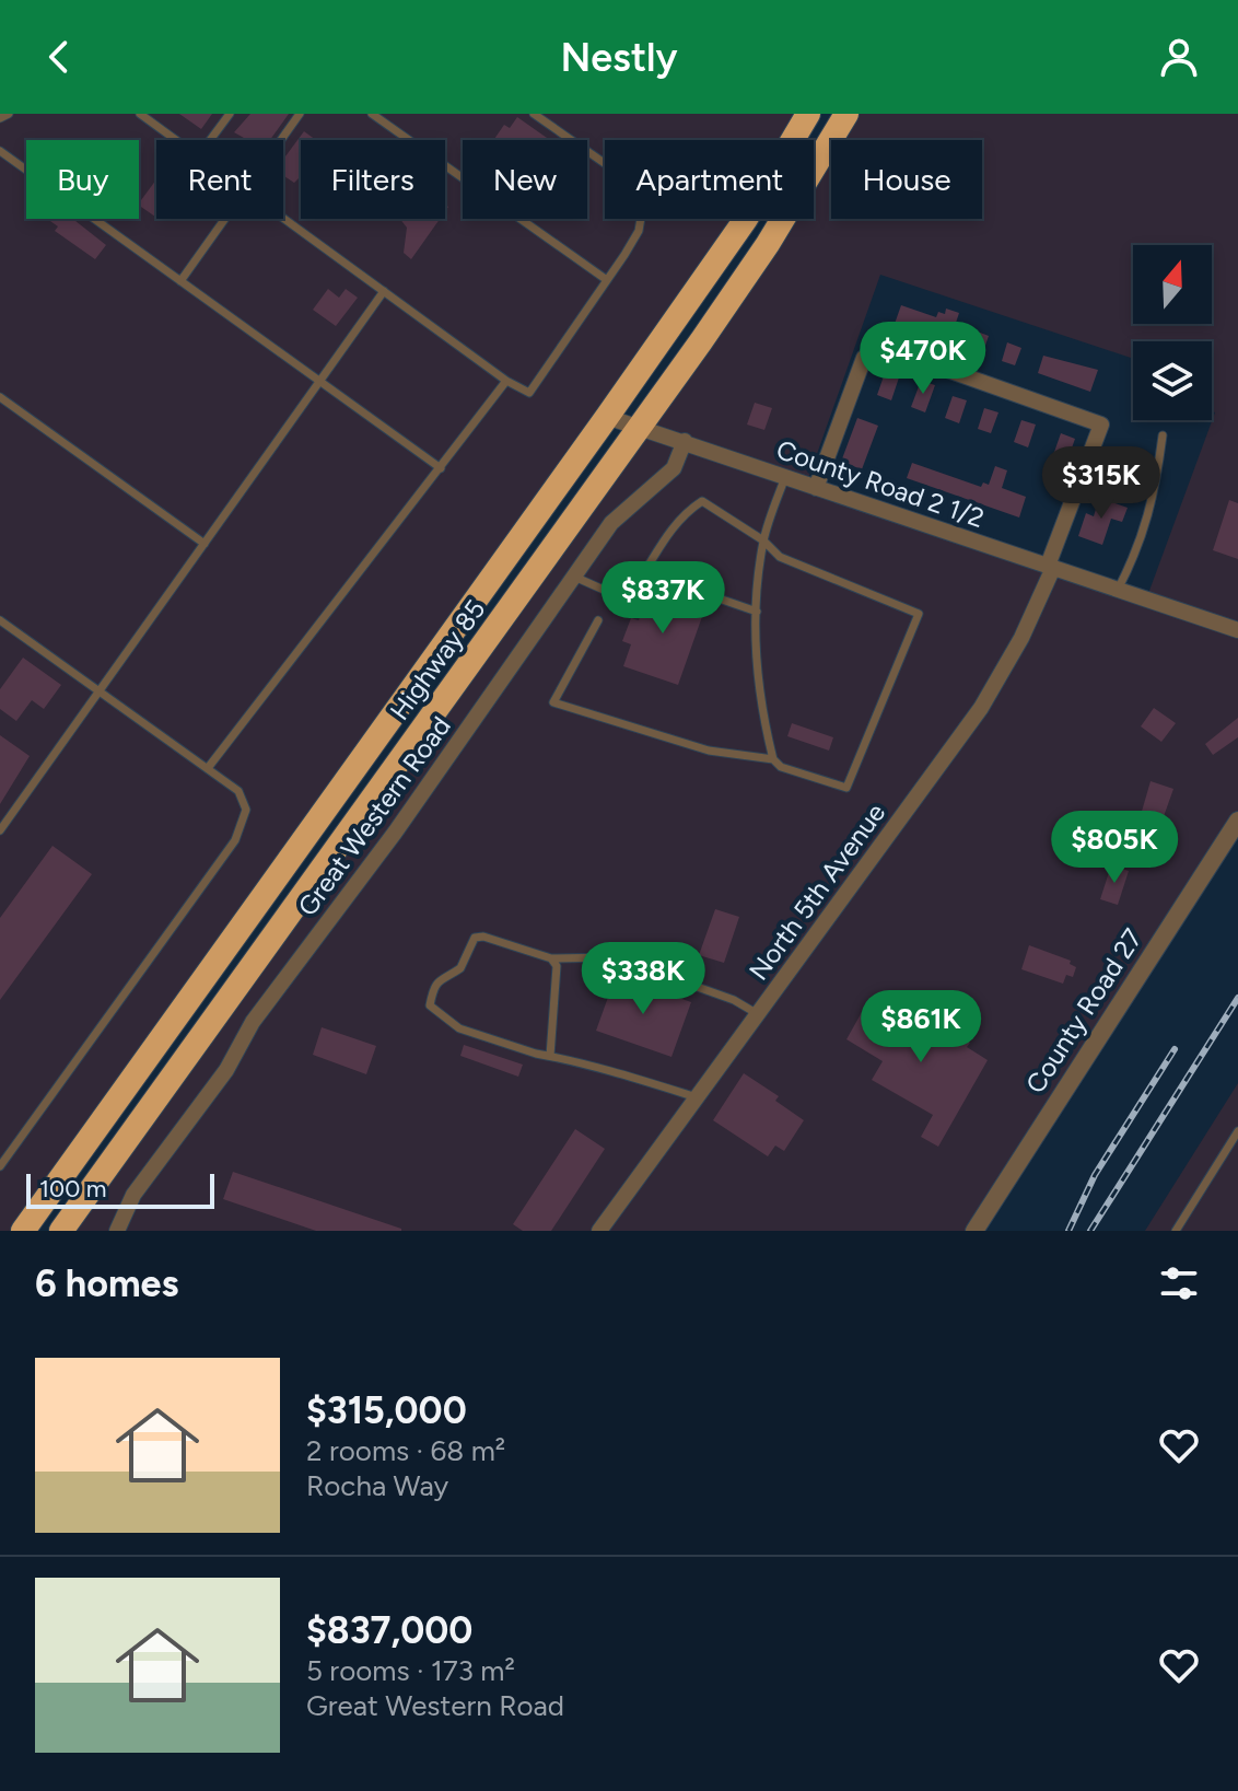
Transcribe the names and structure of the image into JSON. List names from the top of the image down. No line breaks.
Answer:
{"streets":{"highway":["Highway 85"],"street":["County Road 2 1/2","Great Western Road","North 5th Avenue","County Road 27"]},"crossings":[["County Road 2 1/2","Highway 85"],["County Road 2 1/2","Great Western Road"],["County Road 2 1/2","North 5th Avenue"]],"scale_bar":"100 m","north":"top","page":{"header":"Nestly","chip":["Buy","Rent","Filters","New","Apartment","House"],"price":["$470K","$315K","$837K","$805K","$338K","$861K"],"scale":"100 m","heading":"6 homes","list":[{"name":"$315,000","note":"2 rooms · 68 m² · Rocha Way"},{"name":"$837,000","note":"5 rooms · 173 m² · Great Western Road"}]}}
